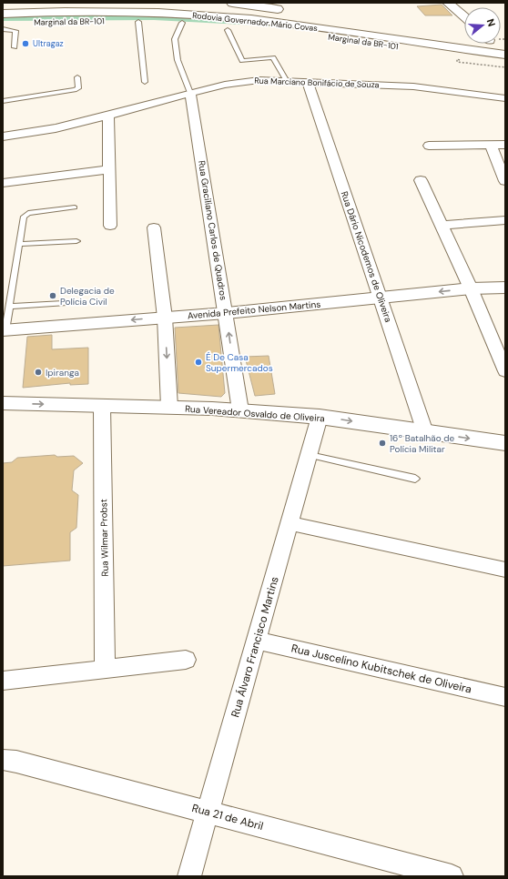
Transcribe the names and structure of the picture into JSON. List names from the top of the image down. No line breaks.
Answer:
{"streets":{"main road":["Marginal da BR-101","Rodovia Governador Mário Covas","Avenida Prefeito Nelson Martins","Rua Vereador Osvaldo de Oliveira"],"street":["Rua Marciano Bonifácio de Souza","Rua Graciliano Carlos de Quadros","Rua Dário Nicodemos de Oliveira","Rua Wilmar Probst","Rua Álvaro Francisco Martins","Rua Juscelino Kubitschek de Oliveira","Rua 21 de Abril"]},"crossings":[["Rua Marciano Bonifácio de Souza","Rua Graciliano Carlos de Quadros"],["Rua Marciano Bonifácio de Souza","Rua Dário Nicodemos de Oliveira"],["Rua Graciliano Carlos de Quadros","Avenida Prefeito Nelson Martins"],["Rua Graciliano Carlos de Quadros","Rua Vereador Osvaldo de Oliveira"],["Rua Dário Nicodemos de Oliveira","Avenida Prefeito Nelson Martins"],["Rua Dário Nicodemos de Oliveira","Rua Vereador Osvaldo de Oliveira"],["Rua Vereador Osvaldo de Oliveira","Rua Wilmar Probst"],["Rua Vereador Osvaldo de Oliveira","Rua Álvaro Francisco Martins"],["Rua Álvaro Francisco Martins","Rua Juscelino Kubitschek de Oliveira"],["Rua Álvaro Francisco Martins","Rua 21 de Abril"]],"one_way":["Avenida Prefeito Nelson Martins","Rua Vereador Osvaldo de Oliveira"],"places":["Ultragaz","Delegacia de Polícia Civil","É De Casa Supermercados","Ipiranga","16º Batalhão de Polícia Militar"],"north":"right"}
